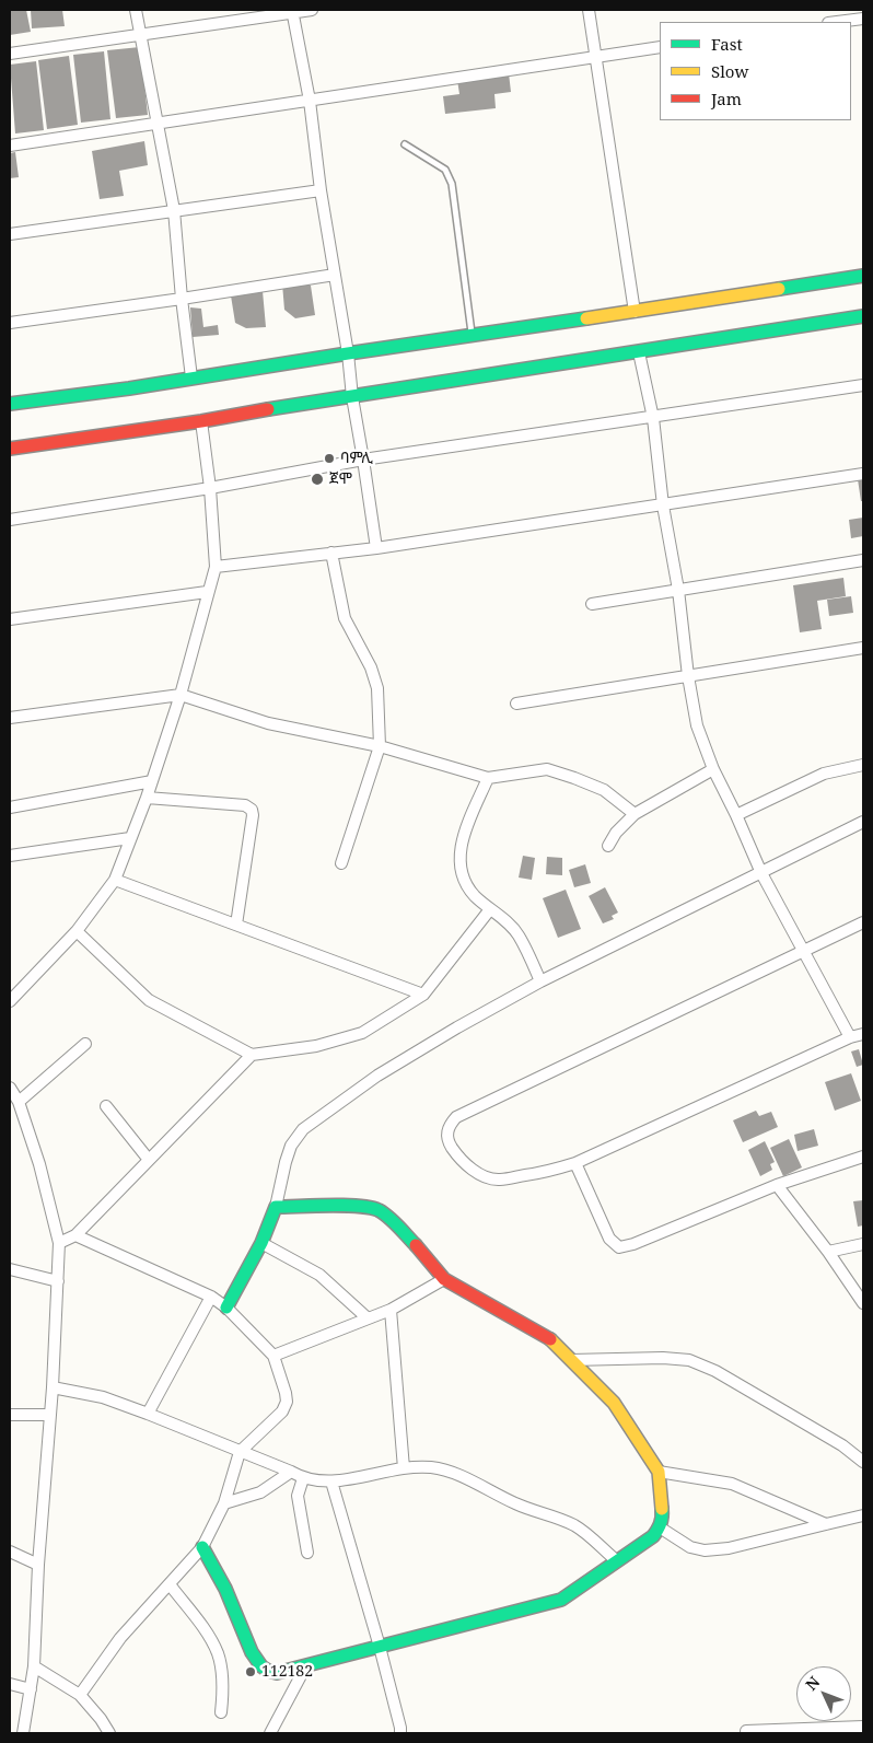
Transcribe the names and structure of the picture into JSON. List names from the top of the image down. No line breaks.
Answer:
{"places":["ባምሊ","ጀሞ","112182"],"legend":["Fast","Slow","Jam"],"north":"top left"}
